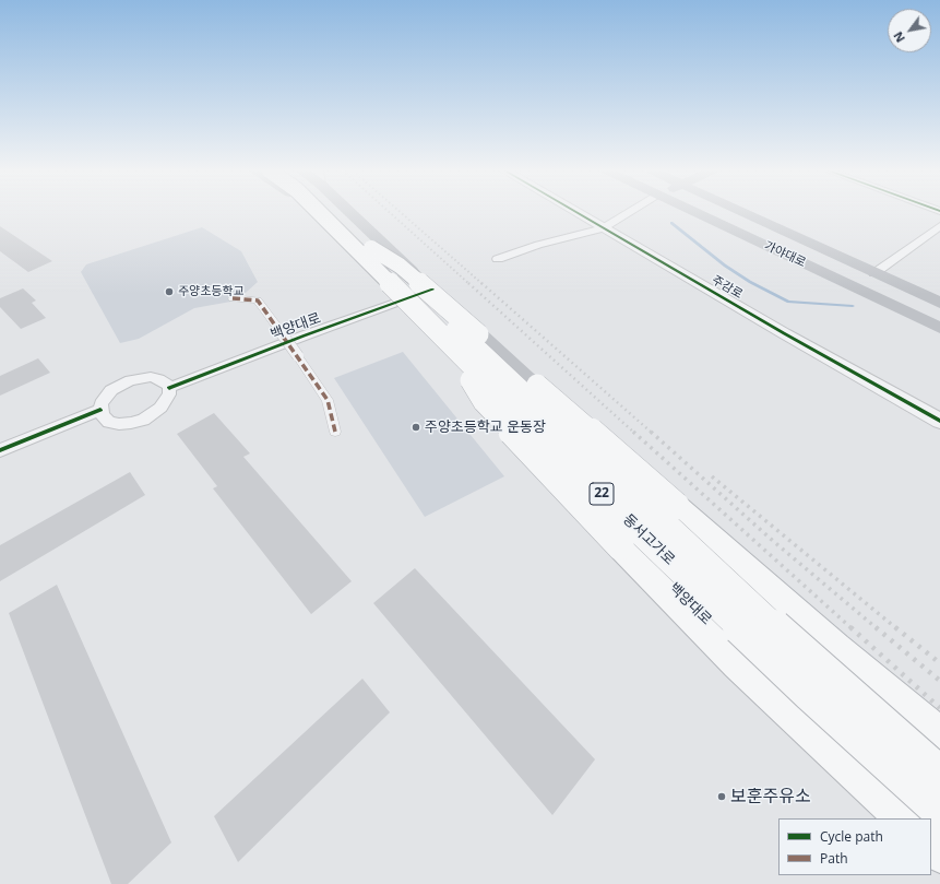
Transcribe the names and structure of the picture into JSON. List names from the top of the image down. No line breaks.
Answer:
{"streets":{"highway":["22","동서고가로"],"main road":["가야대로","백양대로"],"street":["주감로"]},"places":["주양초등학교","주양초등학교 운동장","보훈주유소"],"legend":["Cycle path","Path"],"north":"bottom left"}
